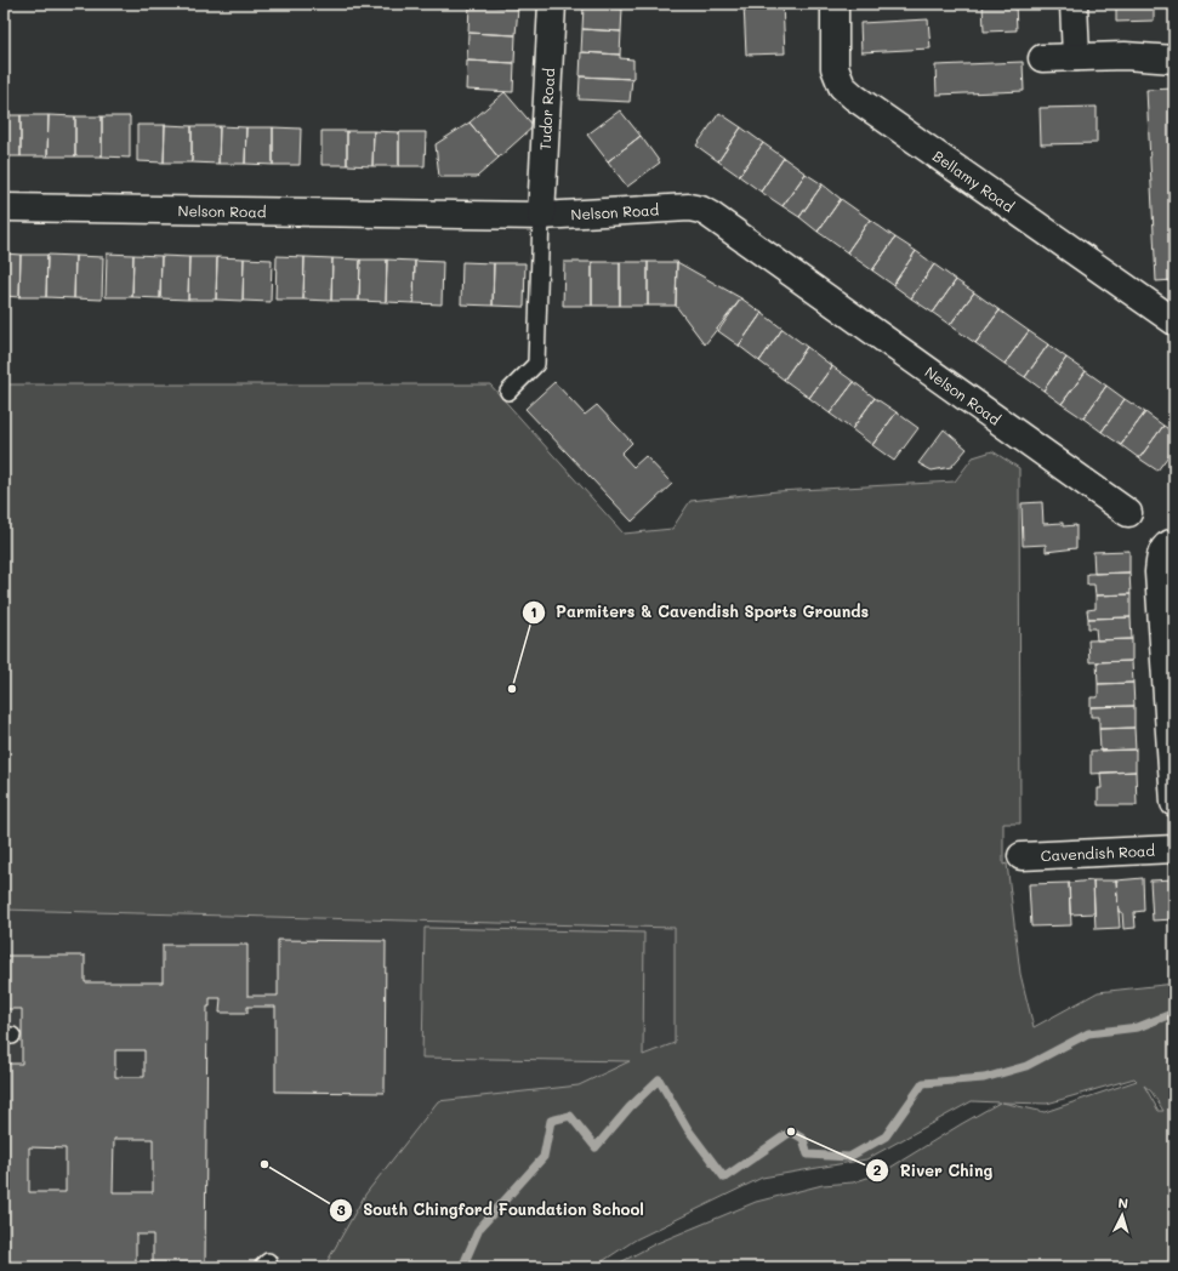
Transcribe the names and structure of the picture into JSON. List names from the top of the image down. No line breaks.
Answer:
{"streets":{"street":["Tudor Road","Bellamy Road","Nelson Road","Cavendish Road"]},"crossings":[["Tudor Road","Nelson Road"]],"places":["Parmiters & Cavendish Sports Grounds","River Ching","South Chingford Foundation School"],"north":"top"}
